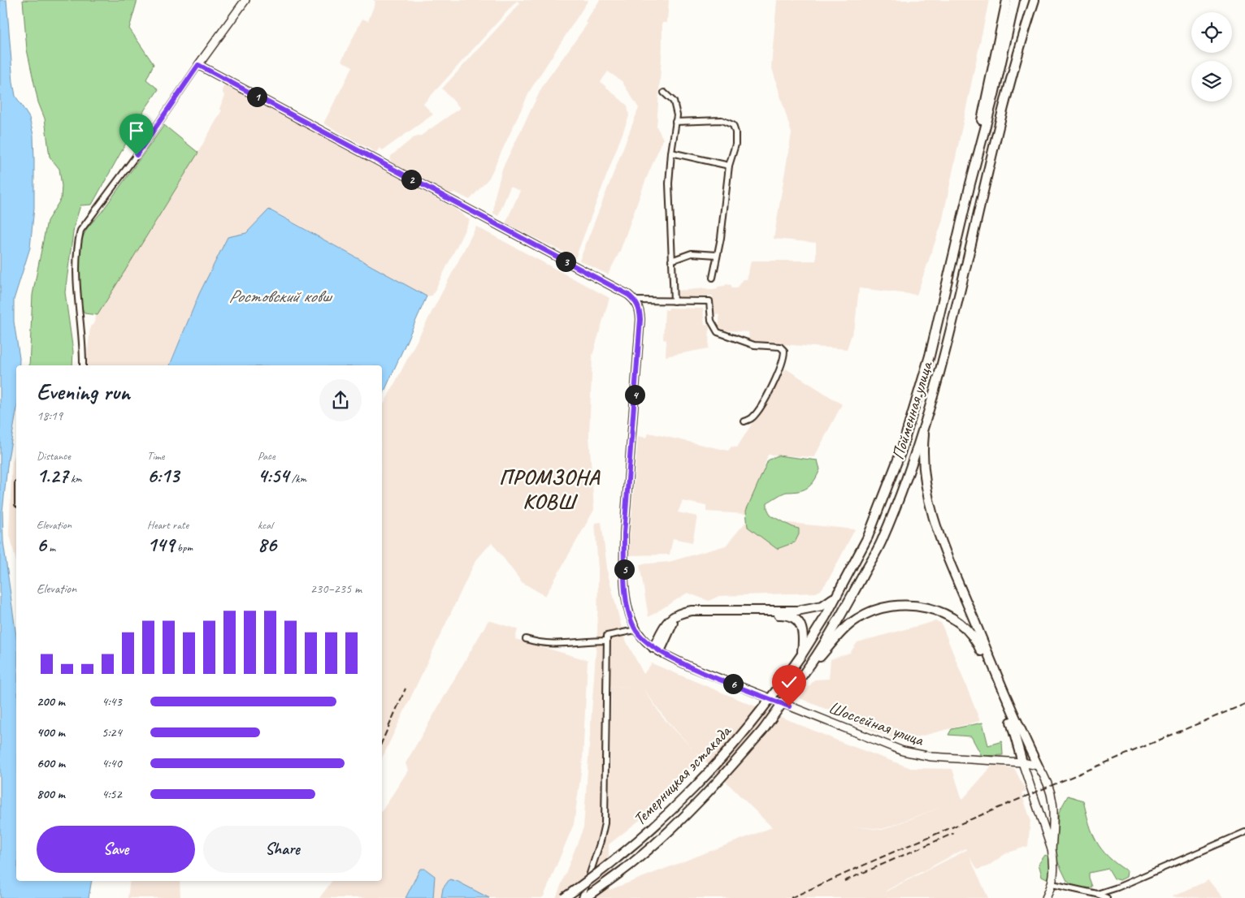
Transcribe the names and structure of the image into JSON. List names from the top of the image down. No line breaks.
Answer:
{"streets":{"main road":["Пойменная улица","Шоссейная улица","Темерницкая эстакада"]},"crossings":[["Пойменная улица","Темерницкая эстакада"]],"districts":["ПРОМЗОНА КОВШ"],"water":["Ростовский ковш"],"page":{"pins":["1","2","3","4","5","6"],"heading":["Evening run","18:19"],"stats":[["Distance","1.27 km"],["Time","6:13"],["Pace","4:54 /km"],["Elevation","6 m"],["Heart rate","149 bpm"],["kcal","86"]],"chart":["Elevation","230–235 m"],"list":[{"name":"200 m","note":"4:43"},{"name":"400 m","note":"5:24"},{"name":"600 m","note":"4:40"},{"name":"800 m","note":"4:52"}],"buttons":["Save","Share"]}}
